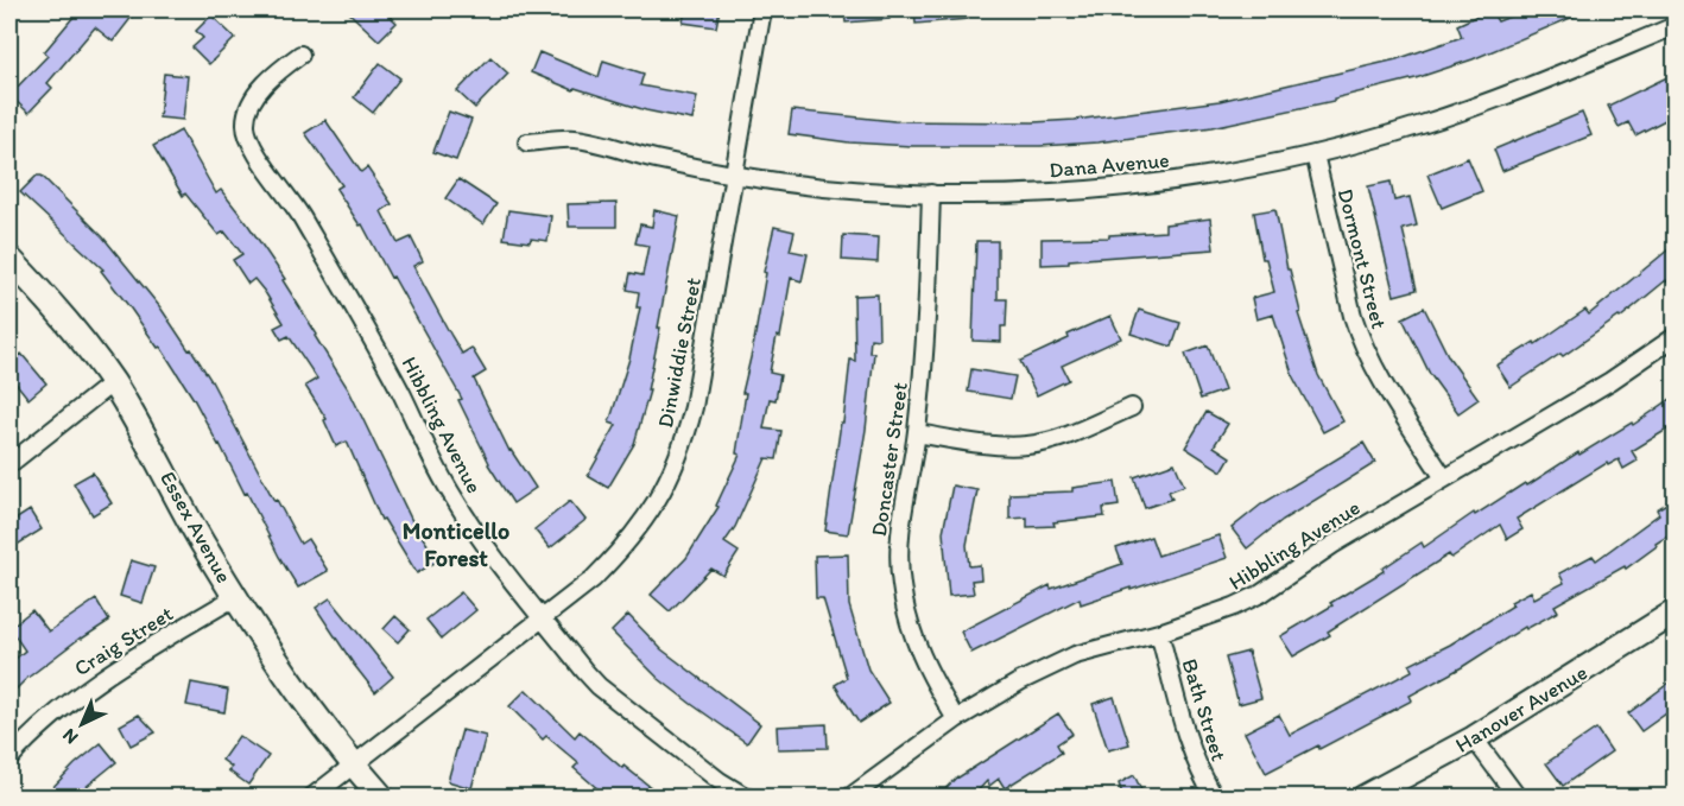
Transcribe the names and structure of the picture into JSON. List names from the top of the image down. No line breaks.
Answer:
{"streets":{"street":["Dana Avenue","Dormont Street","Dinwiddie Street","Hibbling Avenue","Doncaster Street","Essex Avenue","Craig Street","Hanover Avenue","Bath Street"]},"crossings":[["Dana Avenue","Dormont Street"],["Dana Avenue","Dinwiddie Street"],["Dana Avenue","Doncaster Street"],["Dormont Street","Hibbling Avenue"],["Dinwiddie Street","Hibbling Avenue"],["Dinwiddie Street","Essex Avenue"],["Hibbling Avenue","Doncaster Street"],["Hibbling Avenue","Bath Street"],["Essex Avenue","Craig Street"]],"districts":["Monticello Forest"],"north":"bottom left"}
